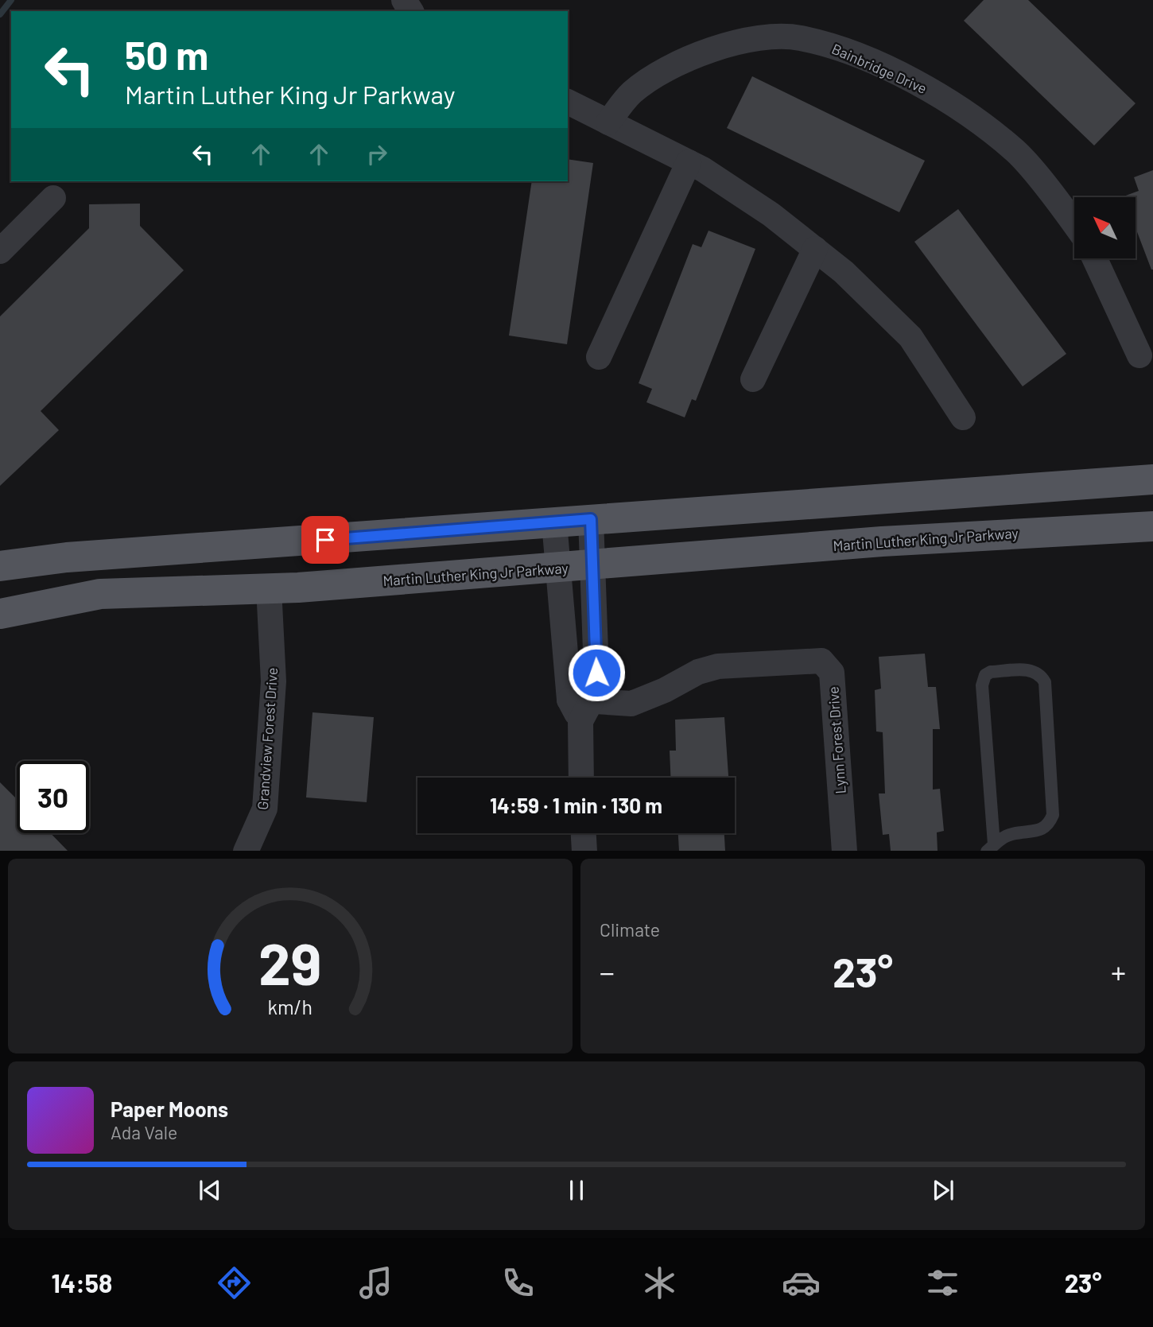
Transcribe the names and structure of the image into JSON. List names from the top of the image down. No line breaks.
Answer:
{"streets":{"main road":["Martin Luther King Jr Parkway"],"street":["Bainbridge Drive","Grandview Forest Drive","Lynn Forest Drive"]},"crossings":[["Martin Luther King Jr Parkway","Grandview Forest Drive"]],"north":"top left","page":{"turn":["50 m","Martin Luther King Jr Parkway"],"limit":"30","trip":"14:59 · 1 min · 130 m","tile":"Climate","heat":["−","23°","+"],"song":["Paper Moons","Ada Vale"],"tabs":["14:58","23°"],"gauge":["29","km/h"]}}
